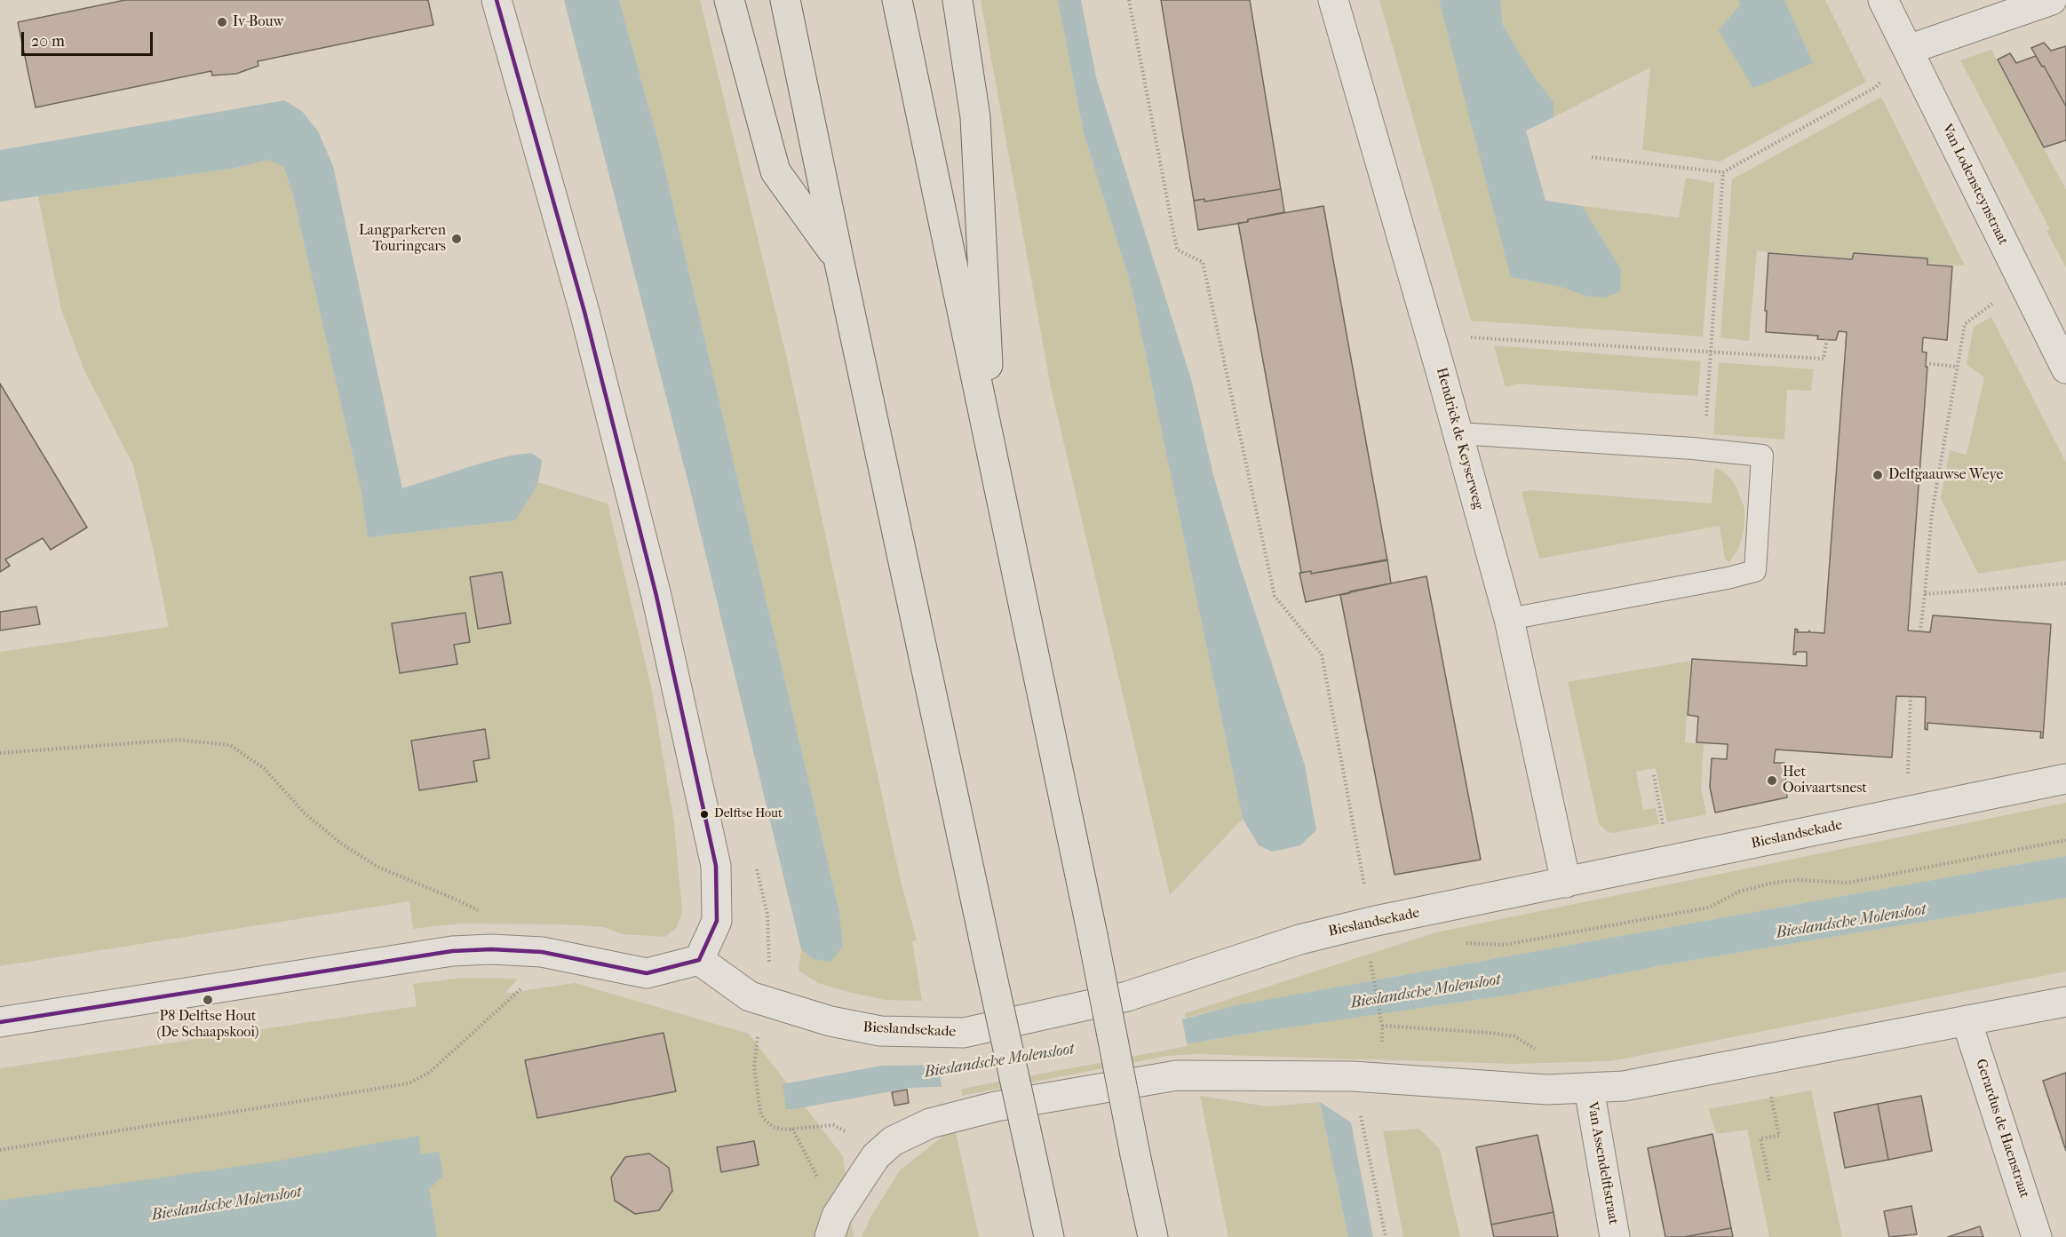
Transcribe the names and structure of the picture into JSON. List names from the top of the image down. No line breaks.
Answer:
{"streets":{"street":["Van Lodensteynstraat","Hendrick de Keyserweg","Bieslandsekade","Gerardus de Haenstraat","Van Assendelftstraat"]},"crossings":[["Hendrick de Keyserweg","Bieslandsekade"]],"water":["Bieslandsche Molensloot"],"places":["Iv-Bouw","Langparkeren Touringcars","Delfgaauwse Weye","Het Ooivaartsnest","Delftse Hout","P8 Delftse Hout (De Schaapskooi)"],"scale_bar":"20 m"}
